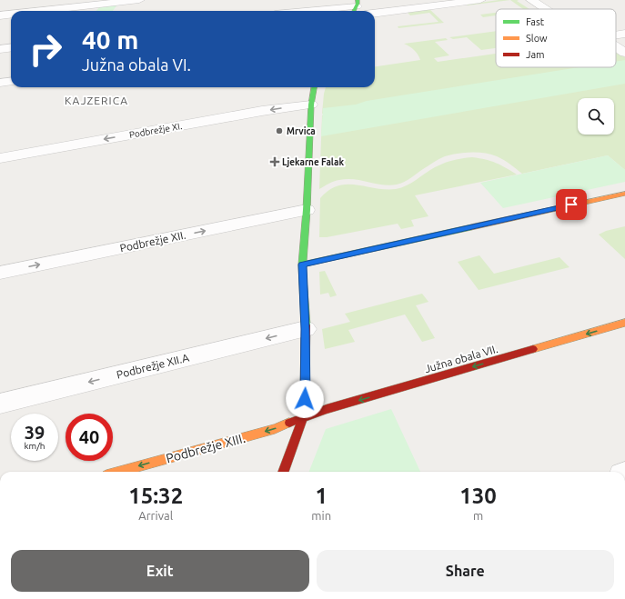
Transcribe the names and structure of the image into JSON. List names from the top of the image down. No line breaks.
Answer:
{"streets":{"street":["Podbrežje XI.","Podbrežje XII.","Južna obala VII.","Podbrežje XII.A","Podbrežje XIII."]},"crossings":[["Južna obala VII.","Podbrežje XIII."]],"one_way":["Podbrežje XII.","Južna obala VII.","Podbrežje XII.A","Podbrežje XIII."],"districts":["KAJZERICA"],"places":{"other":["Mrvica"],"health":["Ljekarne Falak"]},"legend":["Fast","Slow","Jam"],"page":{"turn":["40 m","Južna obala VI."],"speed":"39 km/h","limit":"40","eta":["15:32","Arrival","1","min","130","m"],"buttons":["Exit","Share"]}}
